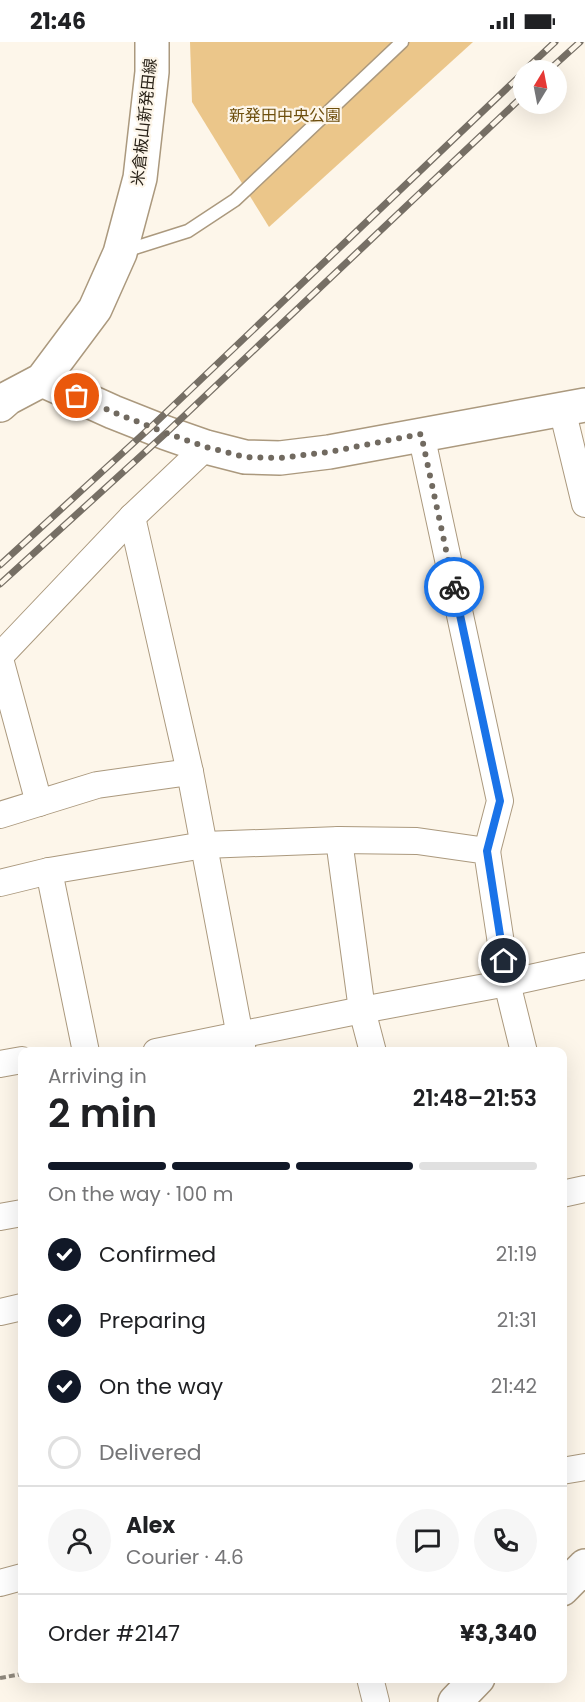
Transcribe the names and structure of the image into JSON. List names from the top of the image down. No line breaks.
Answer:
{"streets":{"street":["米倉板山新発田線"]},"parks":["新発田中央公園"],"north":"top","page":{"status":"21:46","heading":["2 min","Arriving in","21:48–21:53"],"panel":["Alex","Courier · 4.6","Order #2147","¥3,340"],"bar":"On the way · 100 m","list":[["Confirmed","21:19"],["Preparing","21:31"],["On the way","21:42"],"Delivered"]}}
